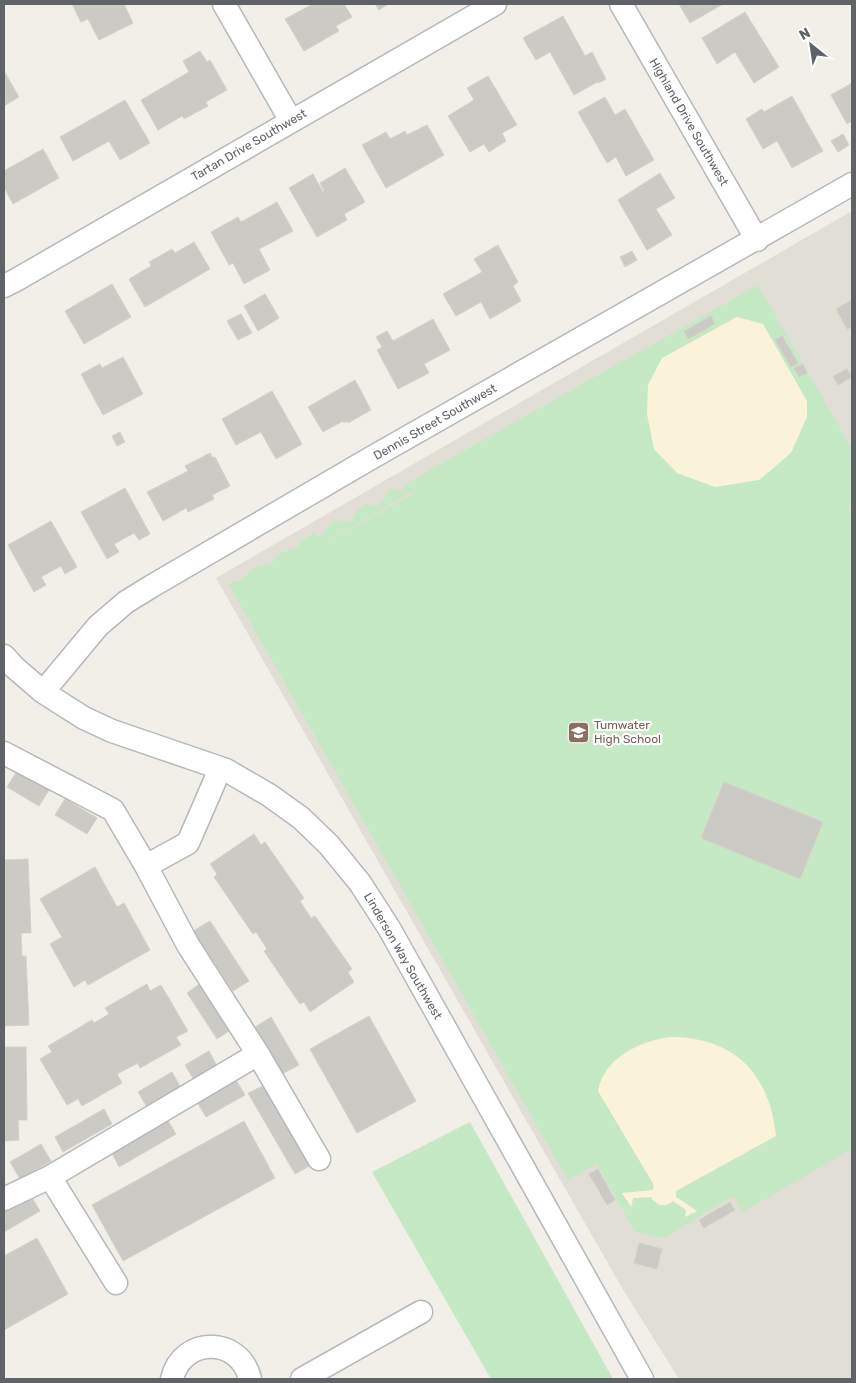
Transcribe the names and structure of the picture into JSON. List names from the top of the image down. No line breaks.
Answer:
{"streets":{"street":["Highland Drive Southwest","Tartan Drive Southwest","Dennis Street Southwest","Linderson Way Southwest"]},"crossings":[["Highland Drive Southwest","Dennis Street Southwest"],["Dennis Street Southwest","Linderson Way Southwest"]],"places":{"school or university":["Tumwater High School"]},"north":"top left"}
